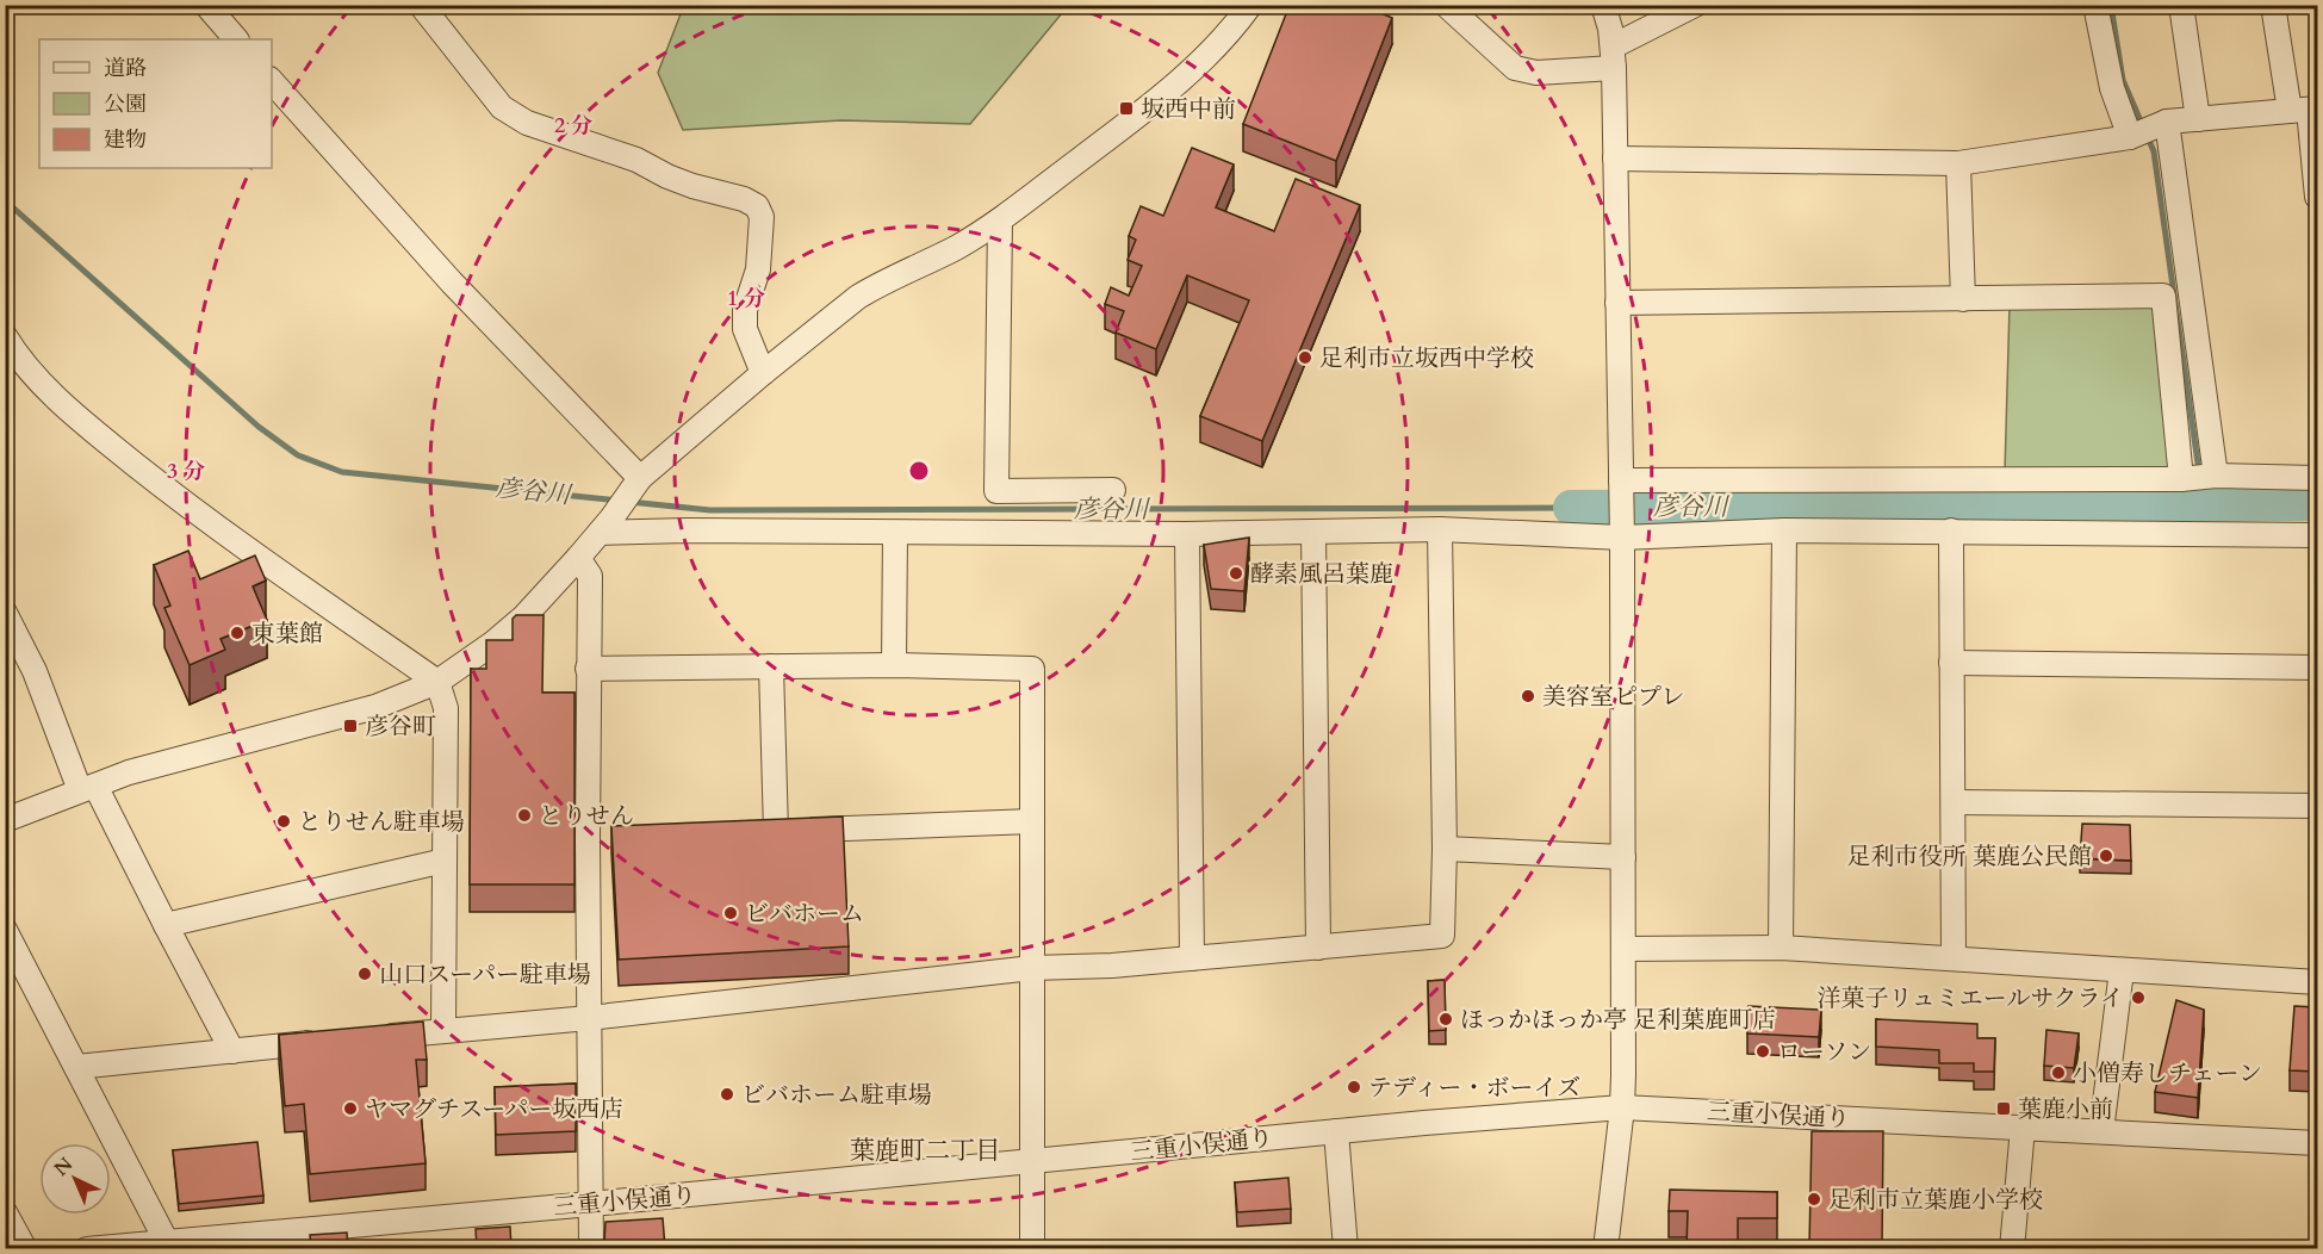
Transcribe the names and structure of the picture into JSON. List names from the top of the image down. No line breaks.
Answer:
{"streets":{"street":["三重小俣通り"]},"districts":["葉鹿町二丁目"],"water":["彦谷川"],"places":{"transit":["坂西中前","彦谷町","葉鹿小前"],"other":["足利市立坂西中学校","酵素風呂葉鹿","東葉館","美容室ピプレ","とりせん","とりせん駐車場","足利市役所 葉鹿公民館","ビバホーム","山口スーパー駐車場","洋菓子リュミエールサクライ","ほっかほっか亭 足利葉鹿町店","ローソン","小僧寿しチェーン","テディー・ボーイズ","ビバホーム駐車場","ヤマグチスーパー坂西店","足利市立葉鹿小学校"]},"legend":["道路","公園","建物"],"north":"top left","rings":["2 分","1 分","3 分"]}
